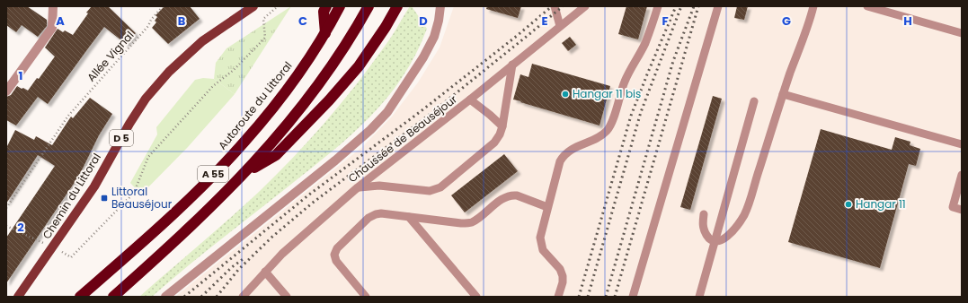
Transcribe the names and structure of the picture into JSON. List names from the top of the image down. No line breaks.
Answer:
{"streets":{"highway":["Autoroute du Littoral","A 55"],"main road":["D 5","Chemin du Littoral"],"lane":["Chaussée de Beauséjour"],"path":["Allée Vignal"]},"places":{"other":["Hangar 11 bis","Hangar 11"],"transit":["Littoral Beauséjour"]},"grid":{"columns":["A","B","C","D","E","F","G","H"],"rows":["1","2"]}}
